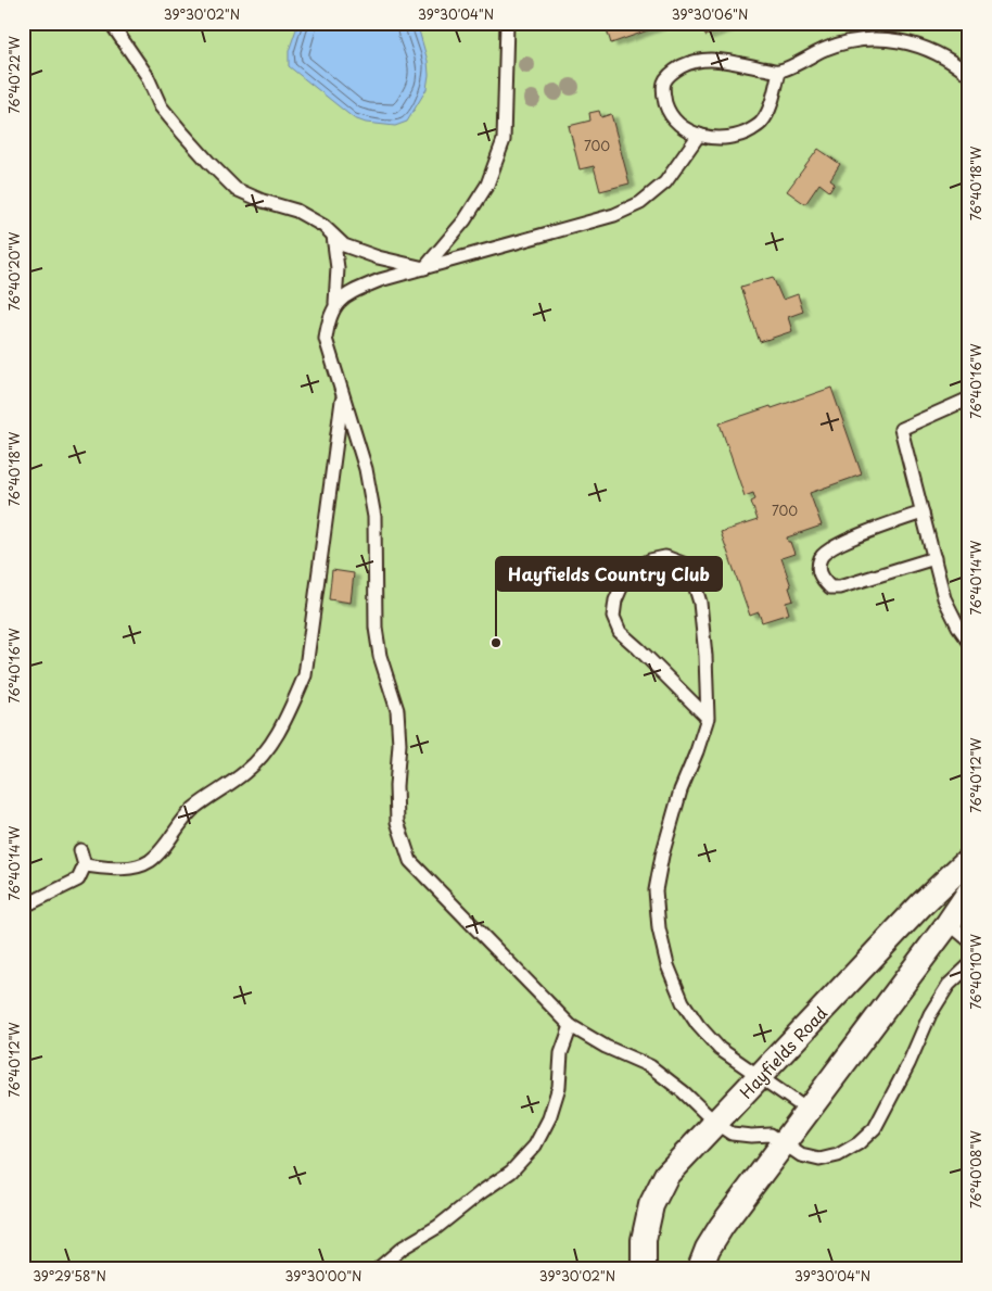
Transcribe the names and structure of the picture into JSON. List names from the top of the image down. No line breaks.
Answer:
{"streets":{"street":["Hayfields Road"]},"places":["Hayfields Country Club"],"house_numbers":["700","700"],"coordinates":["39°30'02\"N","39°30'04\"N","39°30'06\"N","76°40'22\"W","76°40'18\"W","76°40'20\"W","76°40'16\"W","76°40'14\"W","76°40'12\"W","76°40'10\"W","76°40'08\"W","39°29'58\"N","39°30'00\"N"]}
